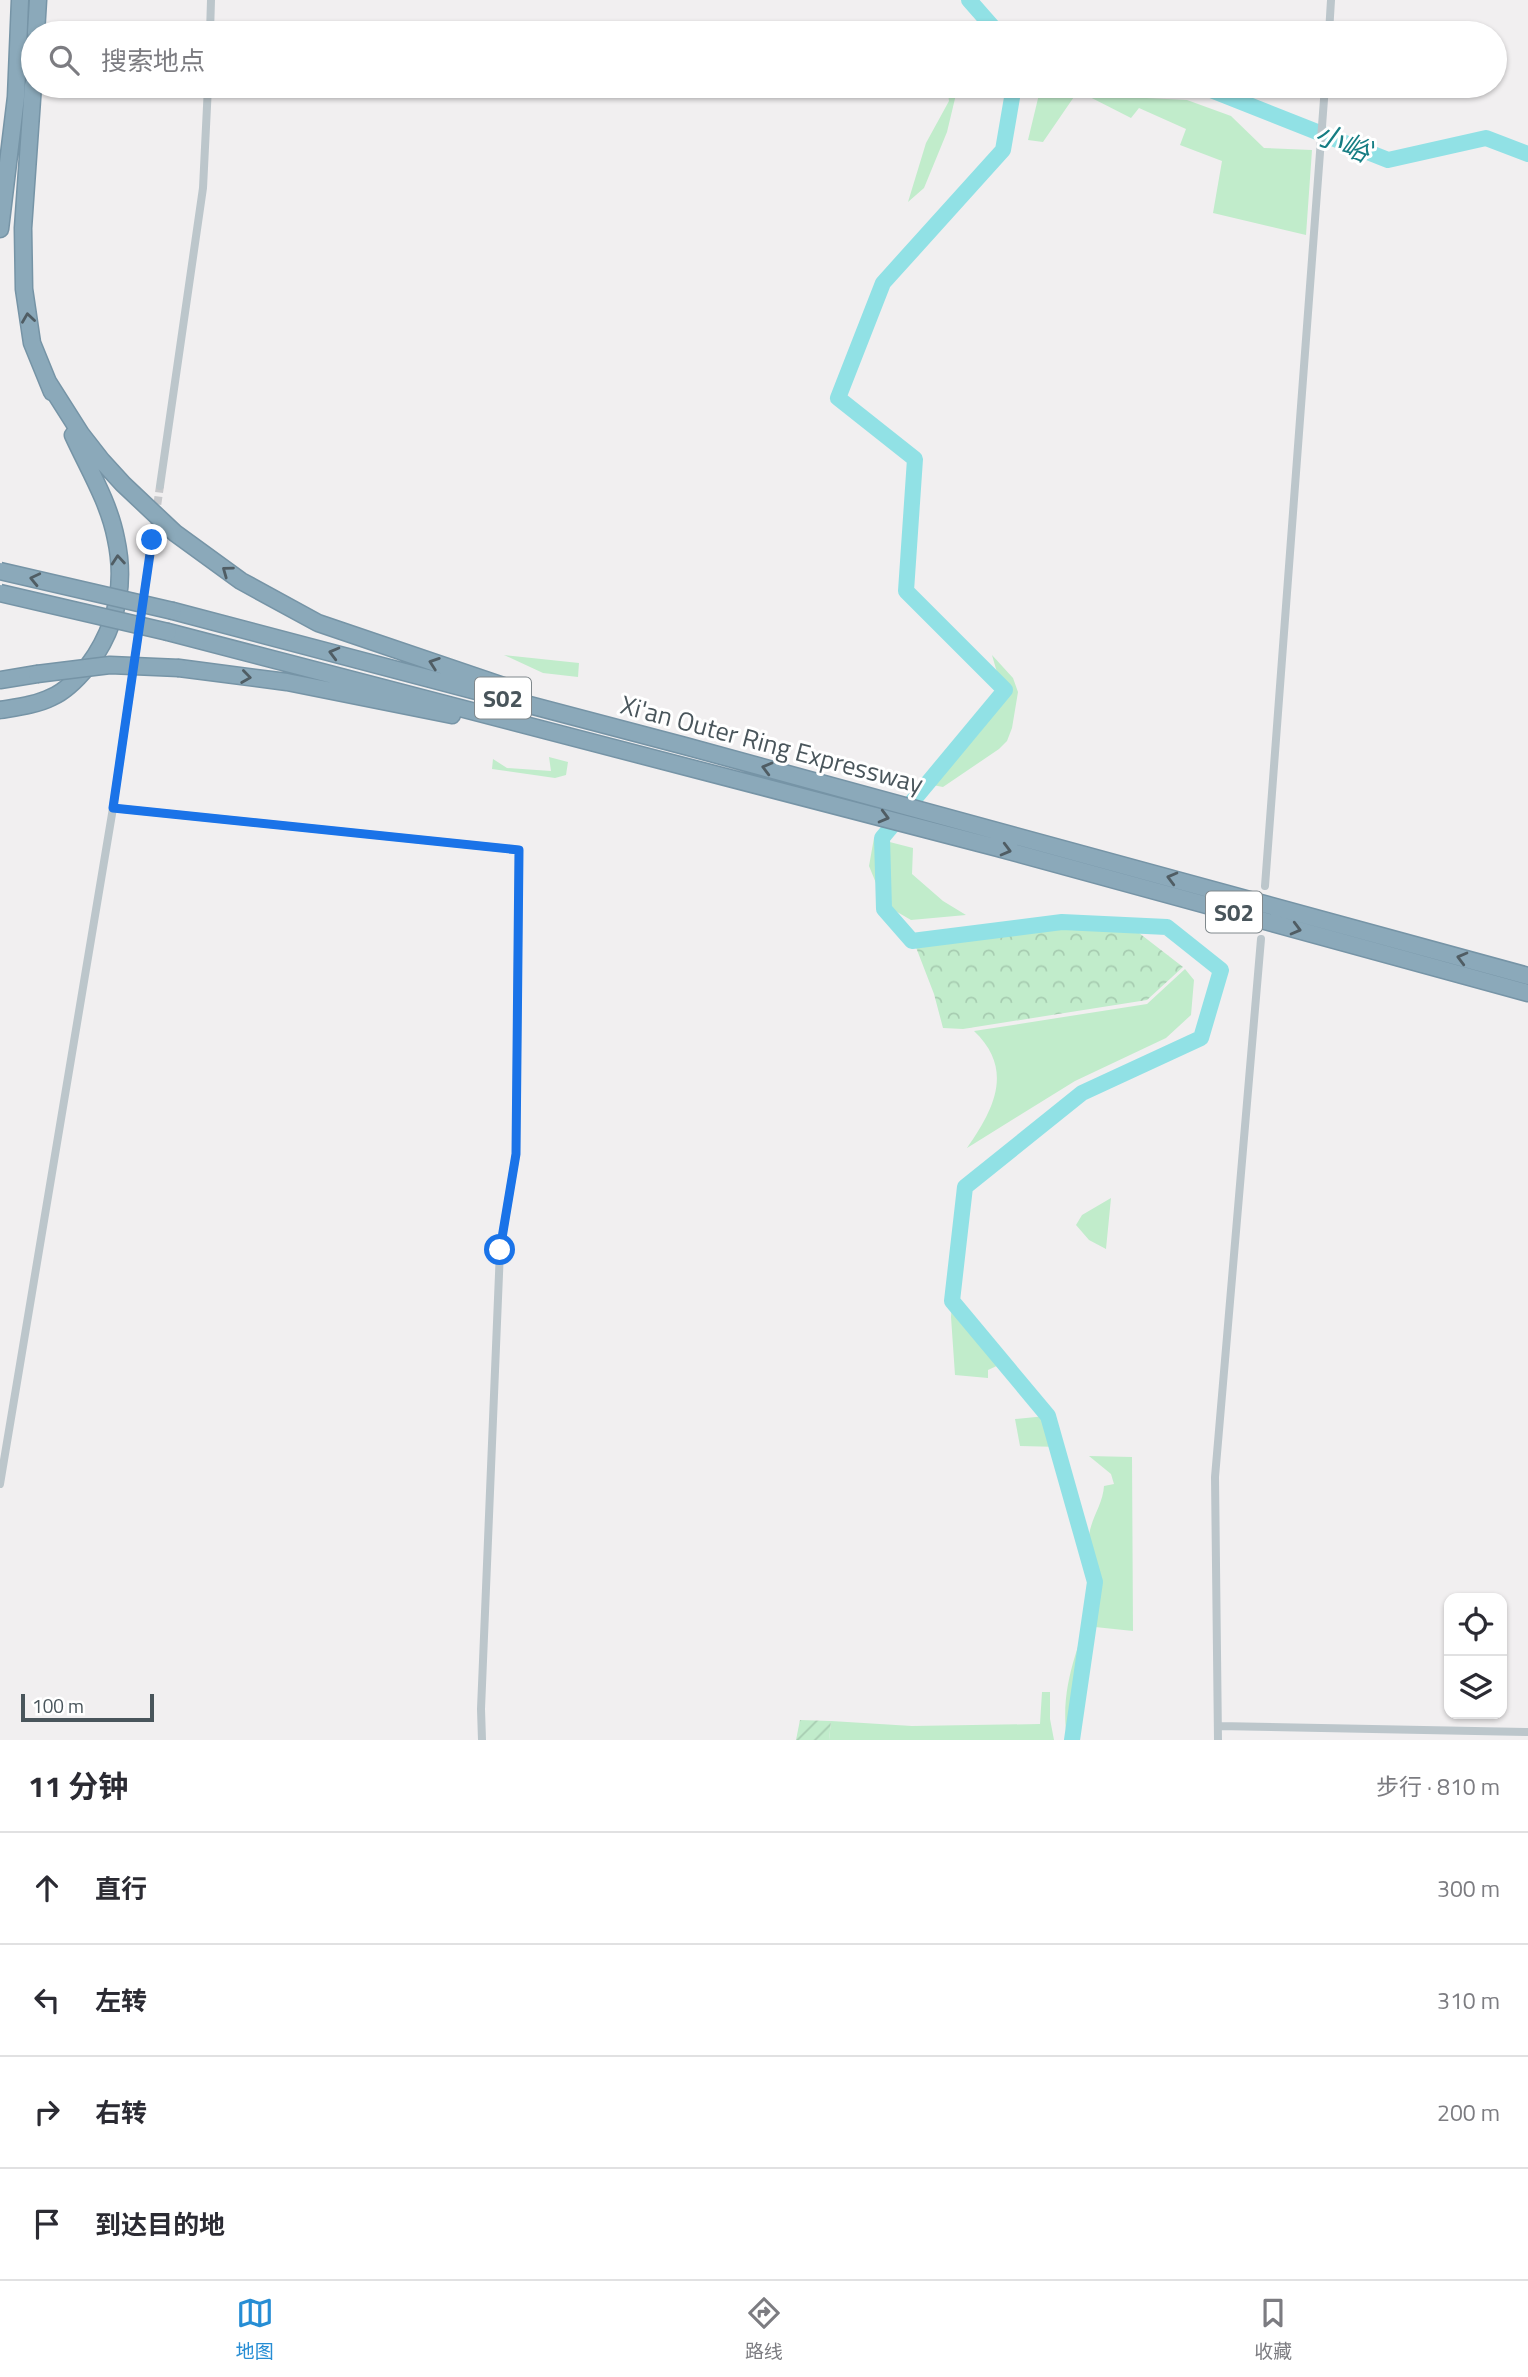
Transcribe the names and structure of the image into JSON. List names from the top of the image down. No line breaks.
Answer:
{"streets":{"highway":["S02","Xi'an Outer Ring Expressway"]},"water":["小峪"],"scale_bar":"100 m","page":{"search":"搜索地点","scale":"100 m","heading":["11 分钟","步行 · 810 m"],"list":[["直行","300 m"],["左转","310 m"],["右转","200 m"],"到达目的地"],"nav":["地图","路线","收藏"]}}
